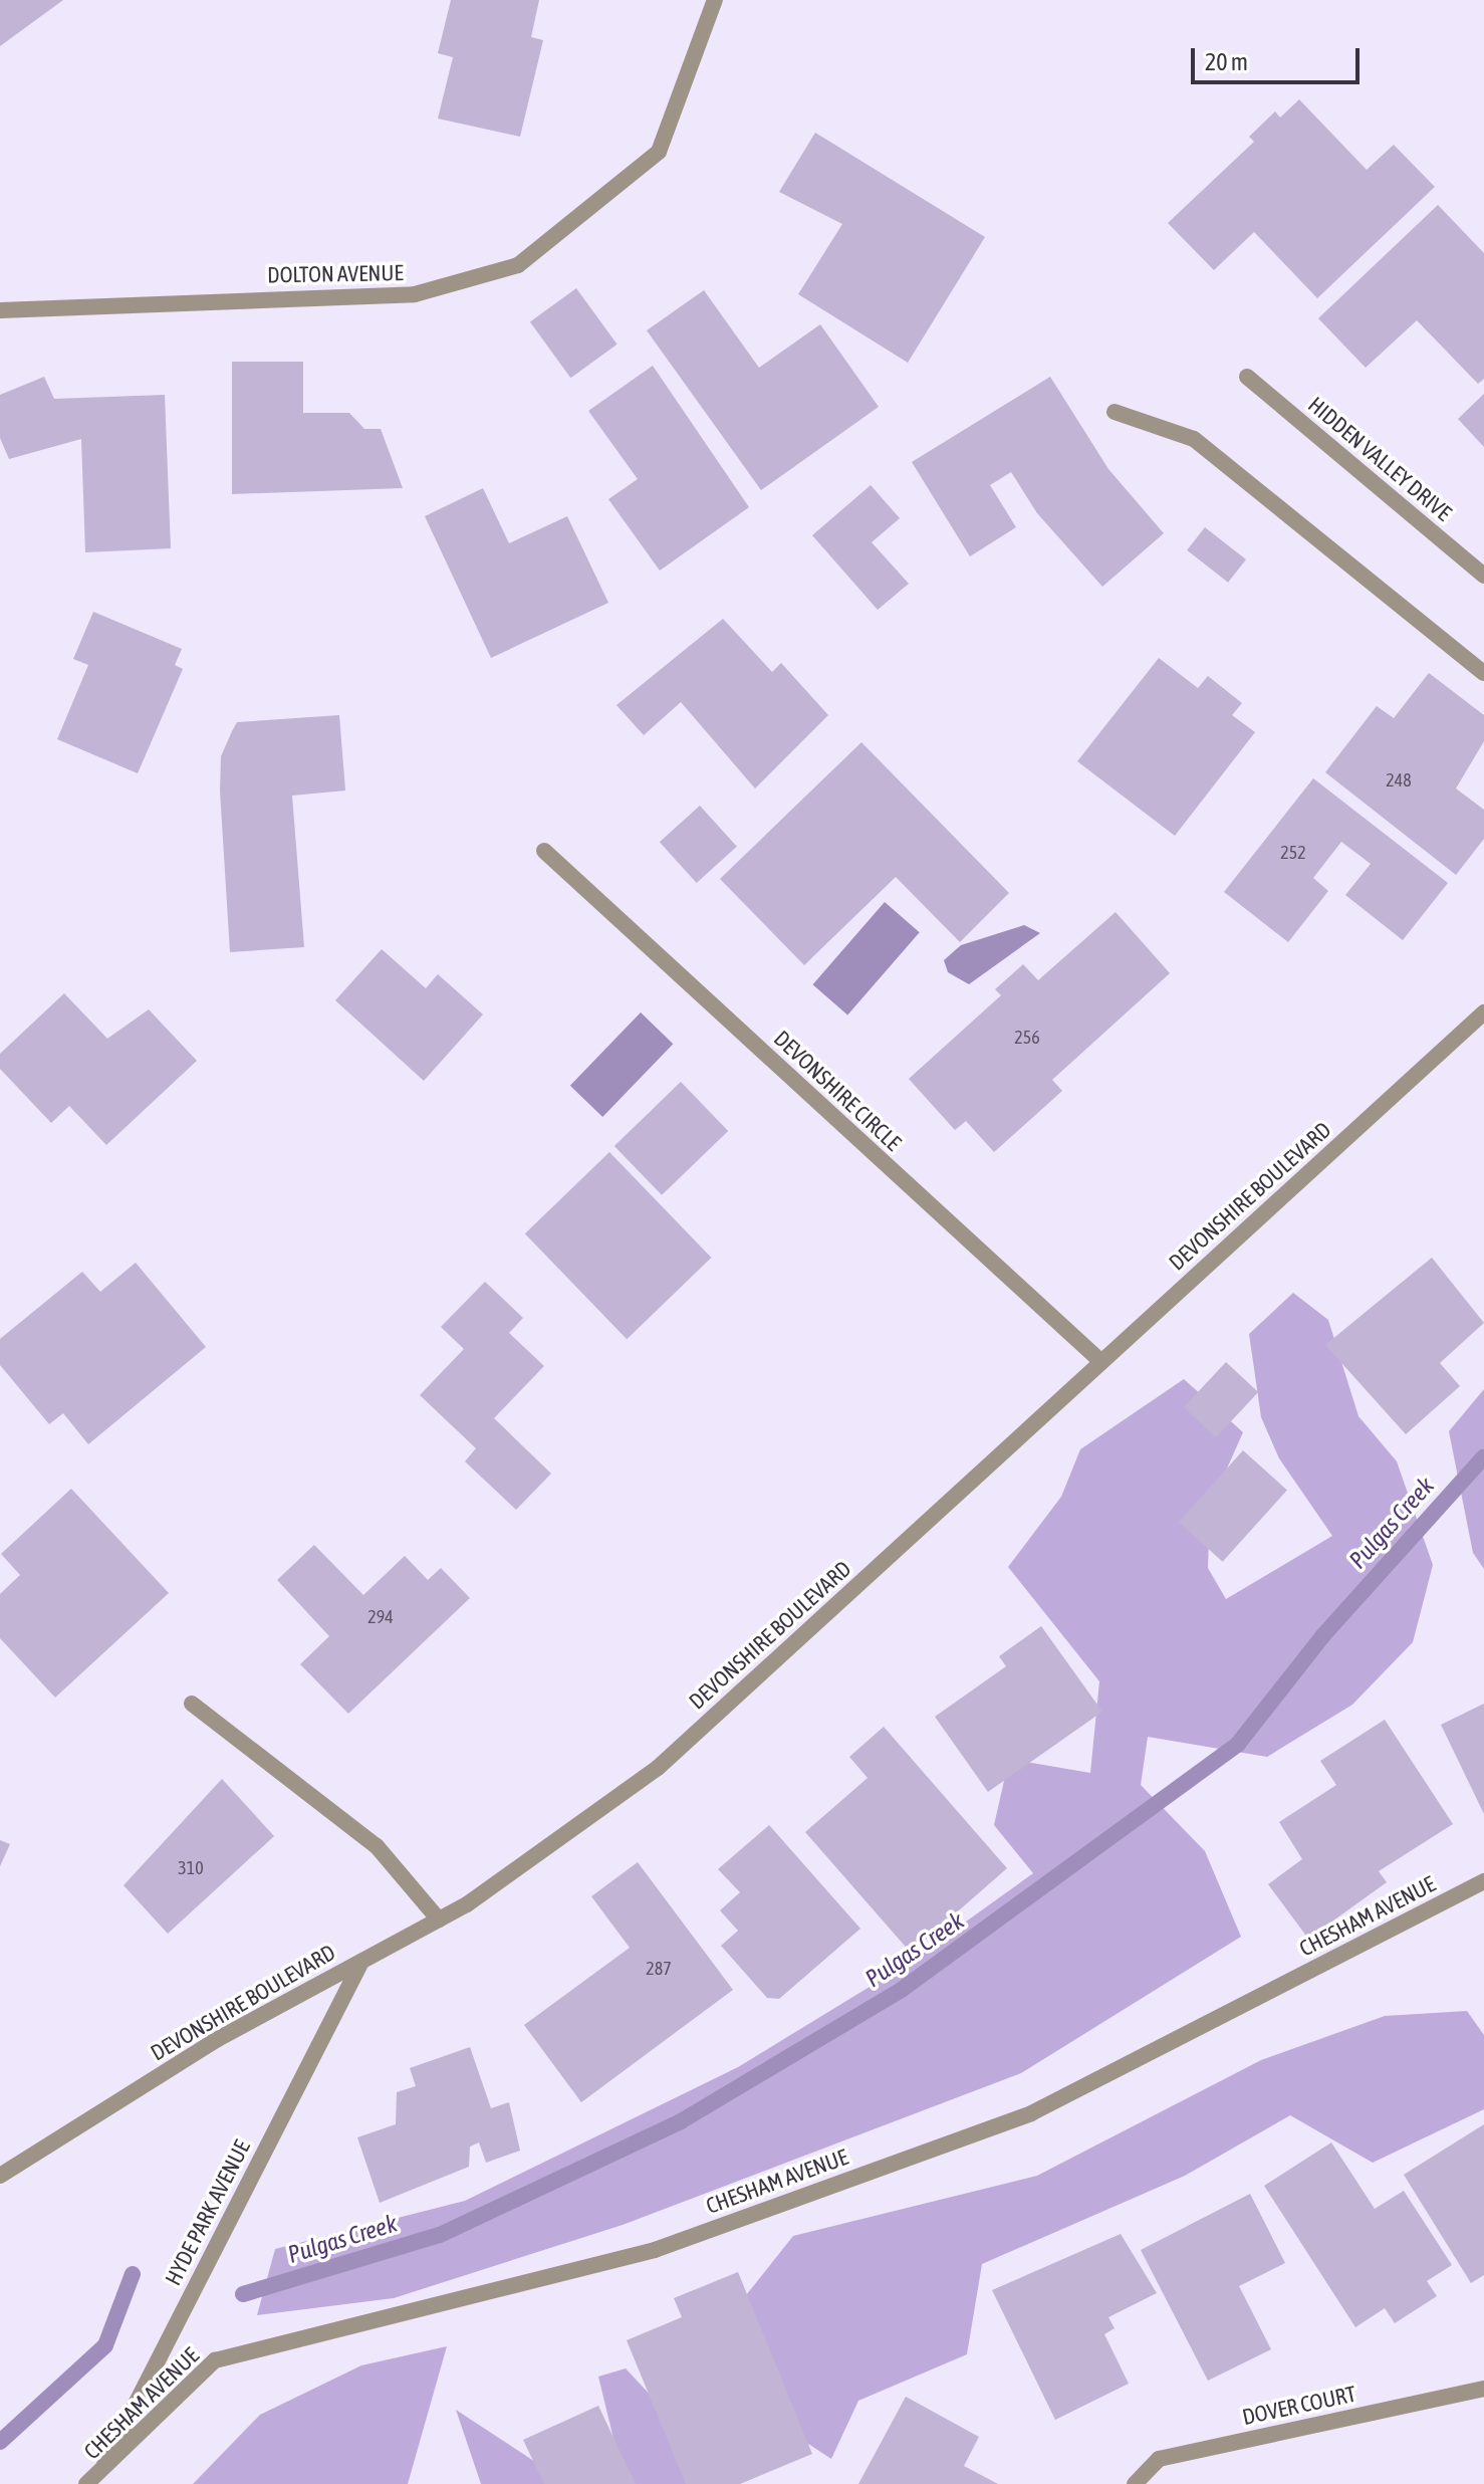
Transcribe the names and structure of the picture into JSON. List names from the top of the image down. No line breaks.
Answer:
{"streets":{"street":["DOLTON AVENUE","HIDDEN VALLEY DRIVE","DEVONSHIRE CIRCLE","DEVONSHIRE BOULEVARD","CHESHAM AVENUE","HYDE PARK AVENUE","DOVER COURT"]},"crossings":[["DEVONSHIRE CIRCLE","DEVONSHIRE BOULEVARD"],["DEVONSHIRE BOULEVARD","HYDE PARK AVENUE"],["CHESHAM AVENUE","HYDE PARK AVENUE"]],"water":["Pulgas Creek"],"house_numbers":["248","252","256","294","310","287"],"scale_bar":"20 m"}
